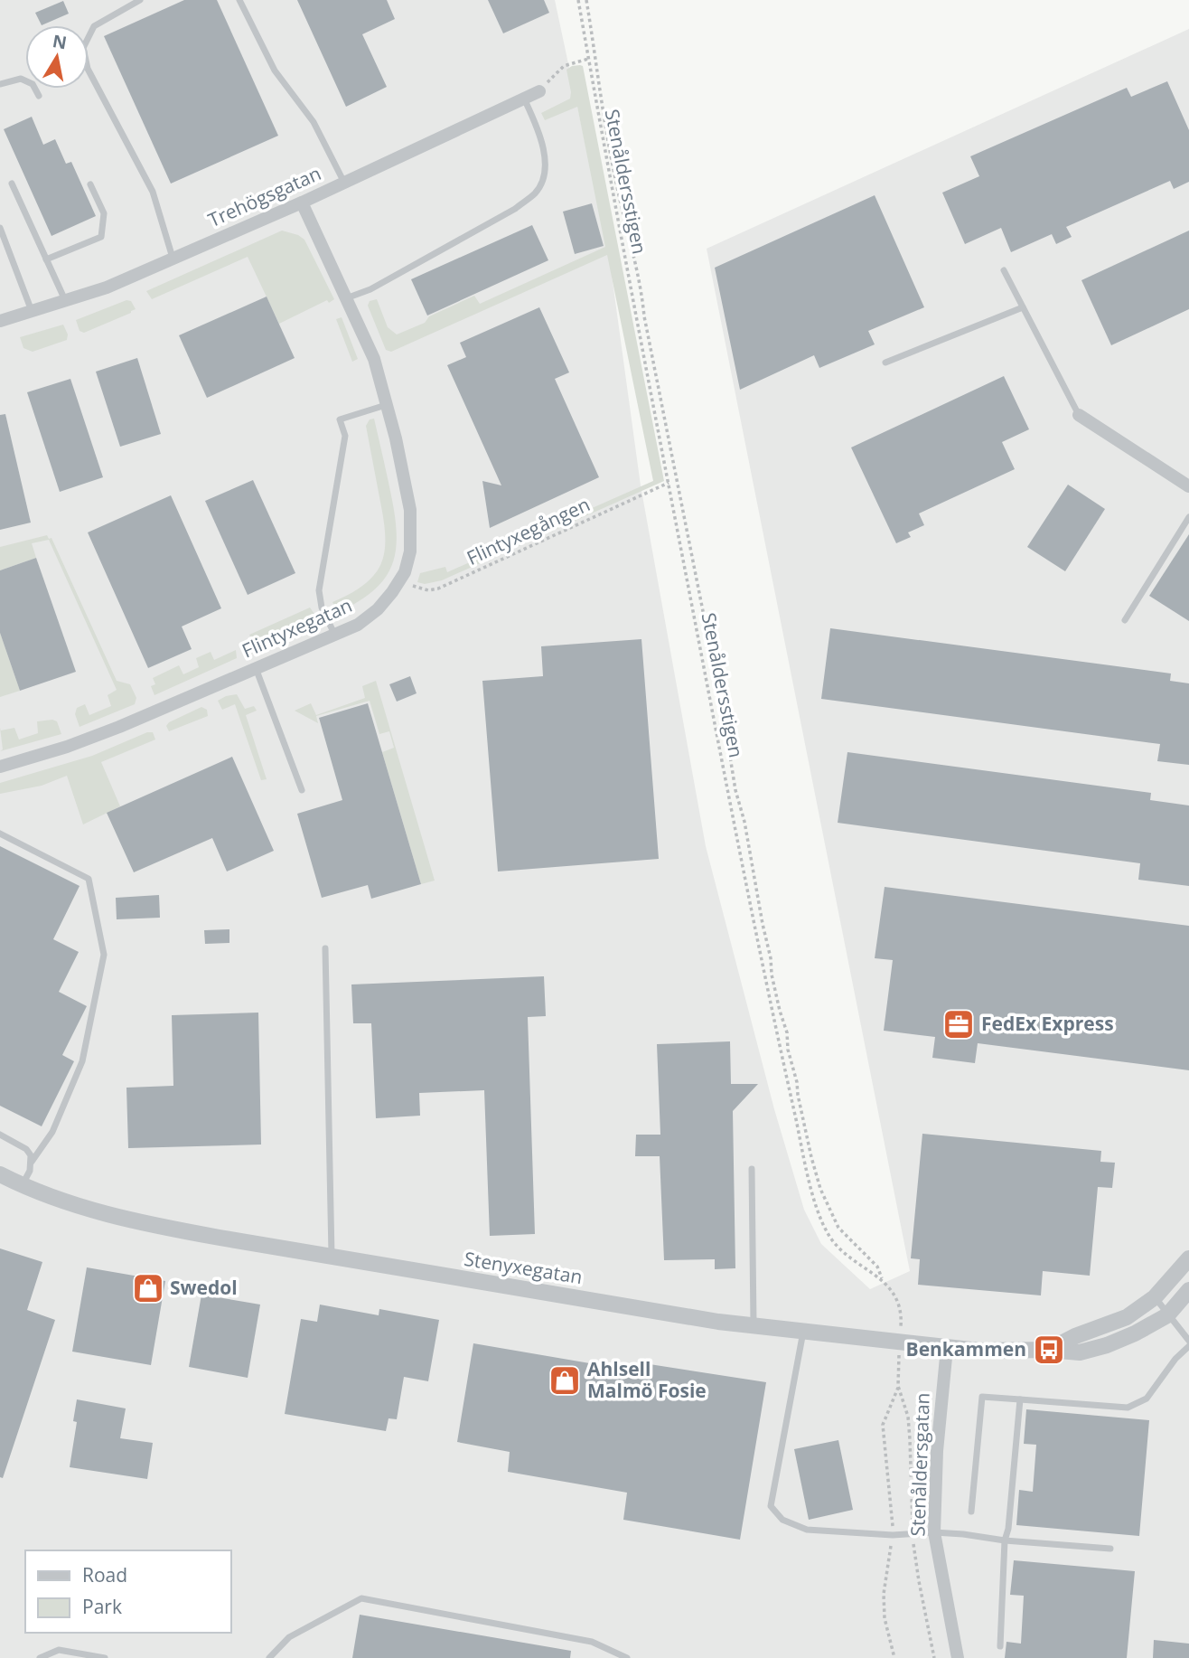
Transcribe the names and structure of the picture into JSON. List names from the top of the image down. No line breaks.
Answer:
{"streets":{"street":["Trehögsgatan","Flintyxegatan","Stenyxegatan","Stenåldersgatan"],"path":["Stenåldersstigen","Flintyxegången"]},"crossings":[["Stenåldersstigen","Flintyxegången"],["Stenåldersstigen","Stenyxegatan"],["Trehögsgatan","Flintyxegatan"],["Flintyxegången","Flintyxegatan"],["Stenyxegatan","Stenåldersgatan"]],"places":{"office":["FedEx Express"],"shop":["Swedol","Ahlsell Malmö Fosie"],"bus stop":["Benkammen"]},"legend":["Road","Park"],"north":"top"}
